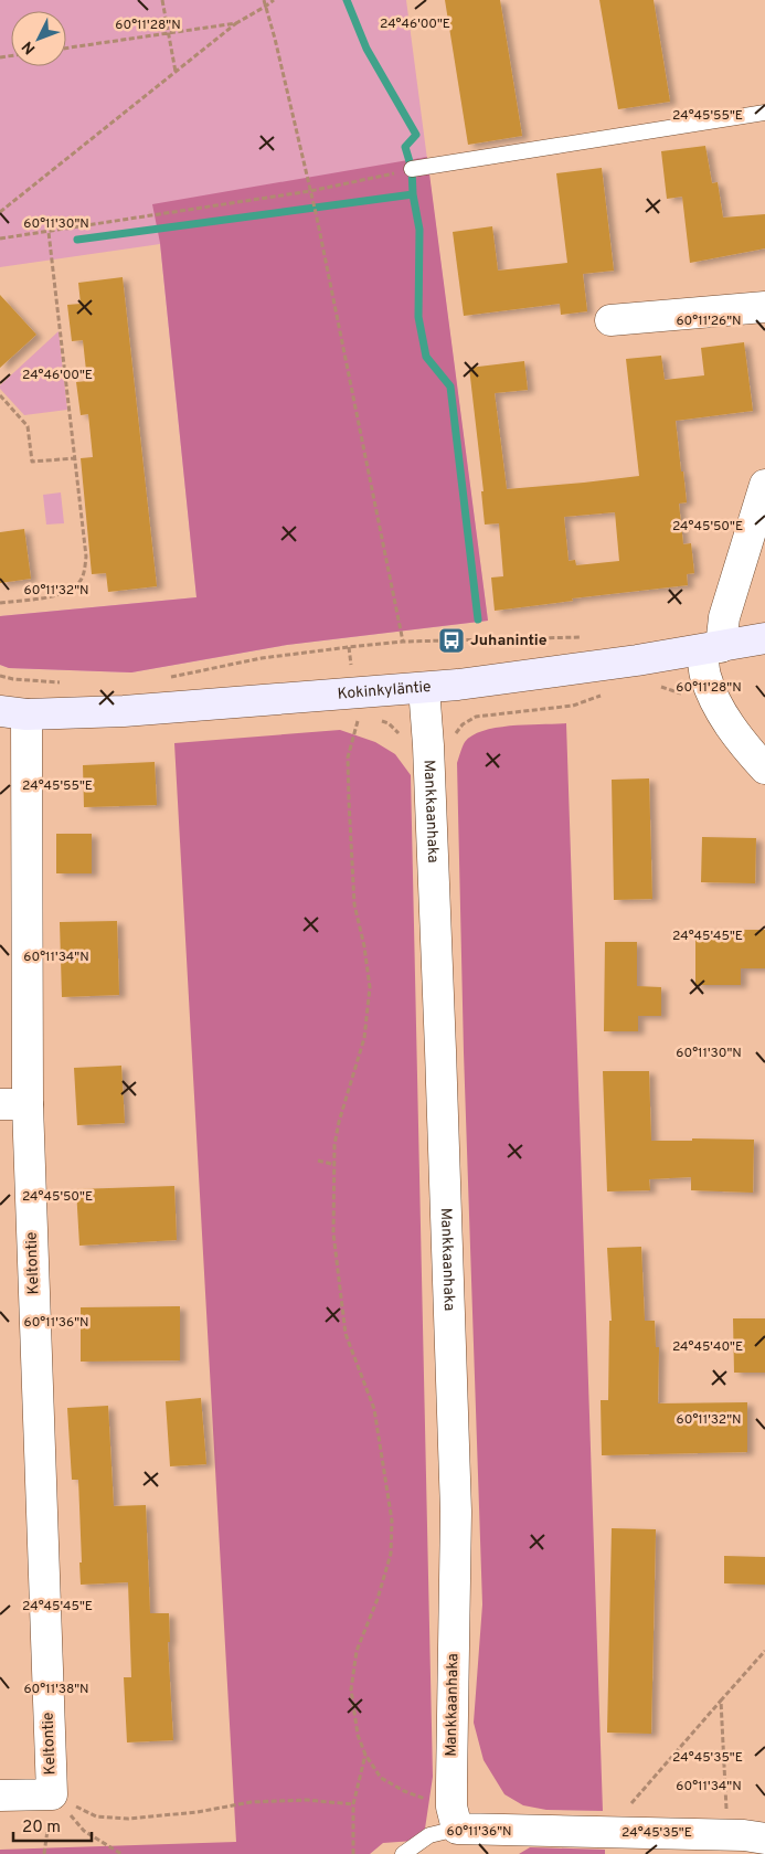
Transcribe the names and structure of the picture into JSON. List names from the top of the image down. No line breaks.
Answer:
{"streets":{"main road":["Kokinkyläntie"],"street":["Mankkaanhaka","Keltontie"]},"crossings":[["Kokinkyläntie","Mankkaanhaka"],["Kokinkyläntie","Keltontie"]],"places":{"bus stop":["Juhanintie"]},"scale_bar":"20 m","north":"bottom left","coordinates":["24°46'00\"E","60°11'28\"N","24°45'55\"E","60°11'30\"N","60°11'26\"N","24°45'50\"E","60°11'32\"N","24°45'45\"E","60°11'34\"N","60°11'36\"N","24°45'40\"E","60°11'38\"N","24°45'35\"E"]}
